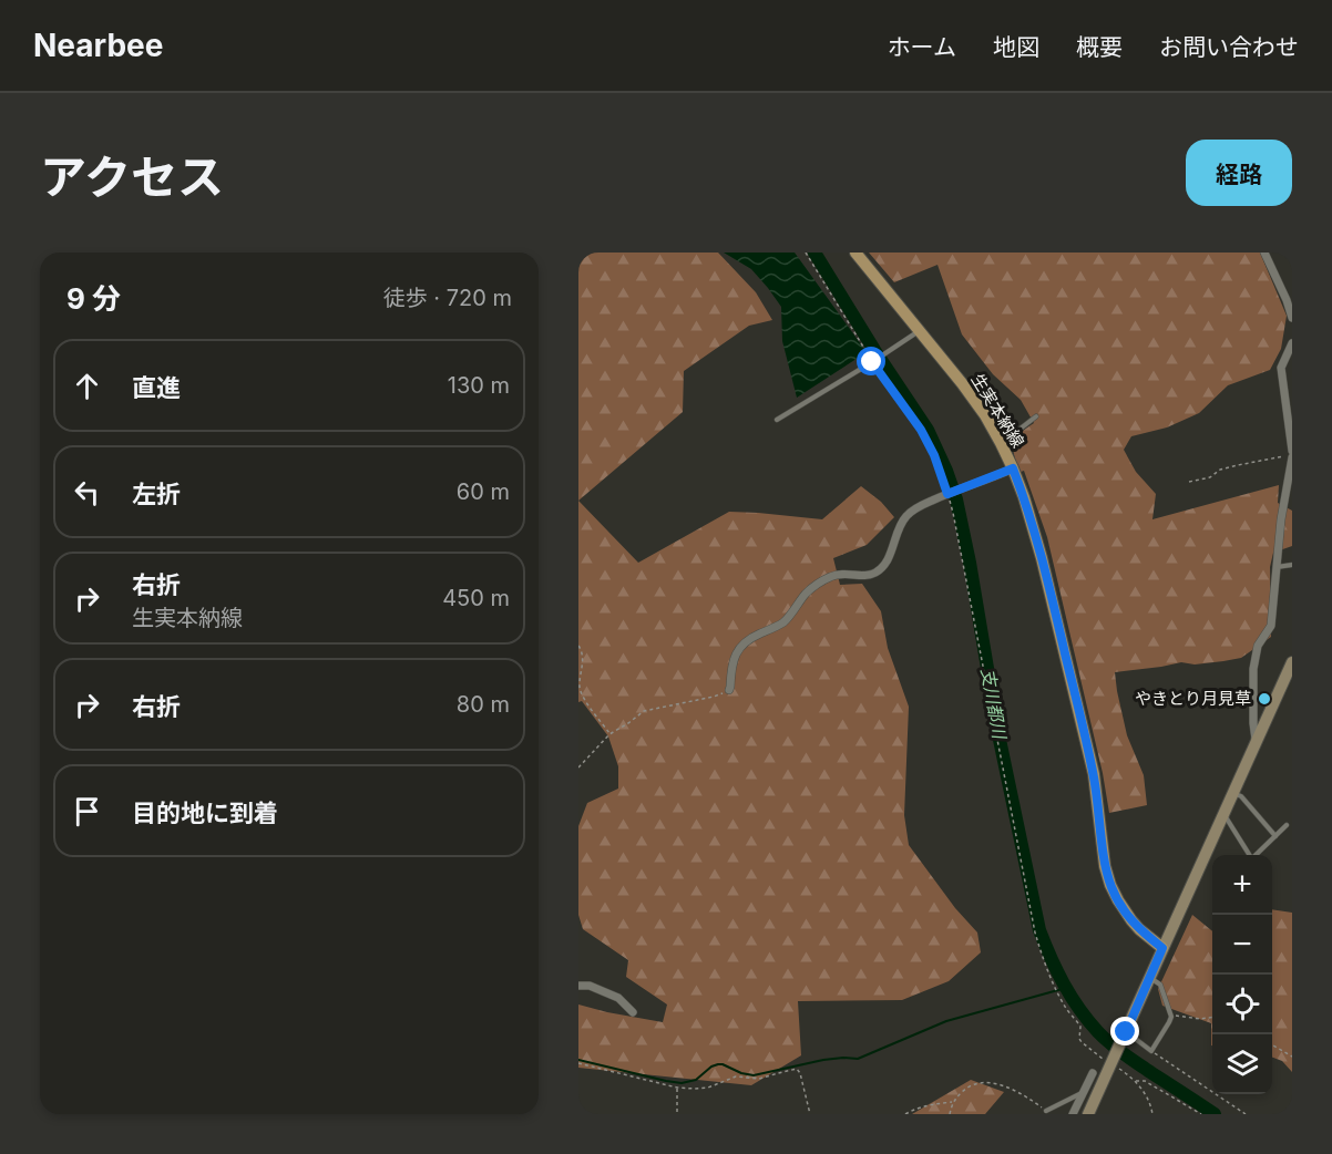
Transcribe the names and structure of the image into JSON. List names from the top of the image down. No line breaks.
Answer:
{"streets":{"main road":["生実本納線"]},"water":["支川都川"],"places":["やきとり月見草"],"page":{"header":"Nearbee","nav":["ホーム","地図","概要","お問い合わせ"],"title":"アクセス","buttons":"経路","heading":["9 分","徒歩 · 720 m"],"list":[["直進","130 m"],["左折","60 m"],["右折","生実本納線","450 m"],["右折","80 m"],"目的地に到着"],"map_buttons":["+","−"]}}
